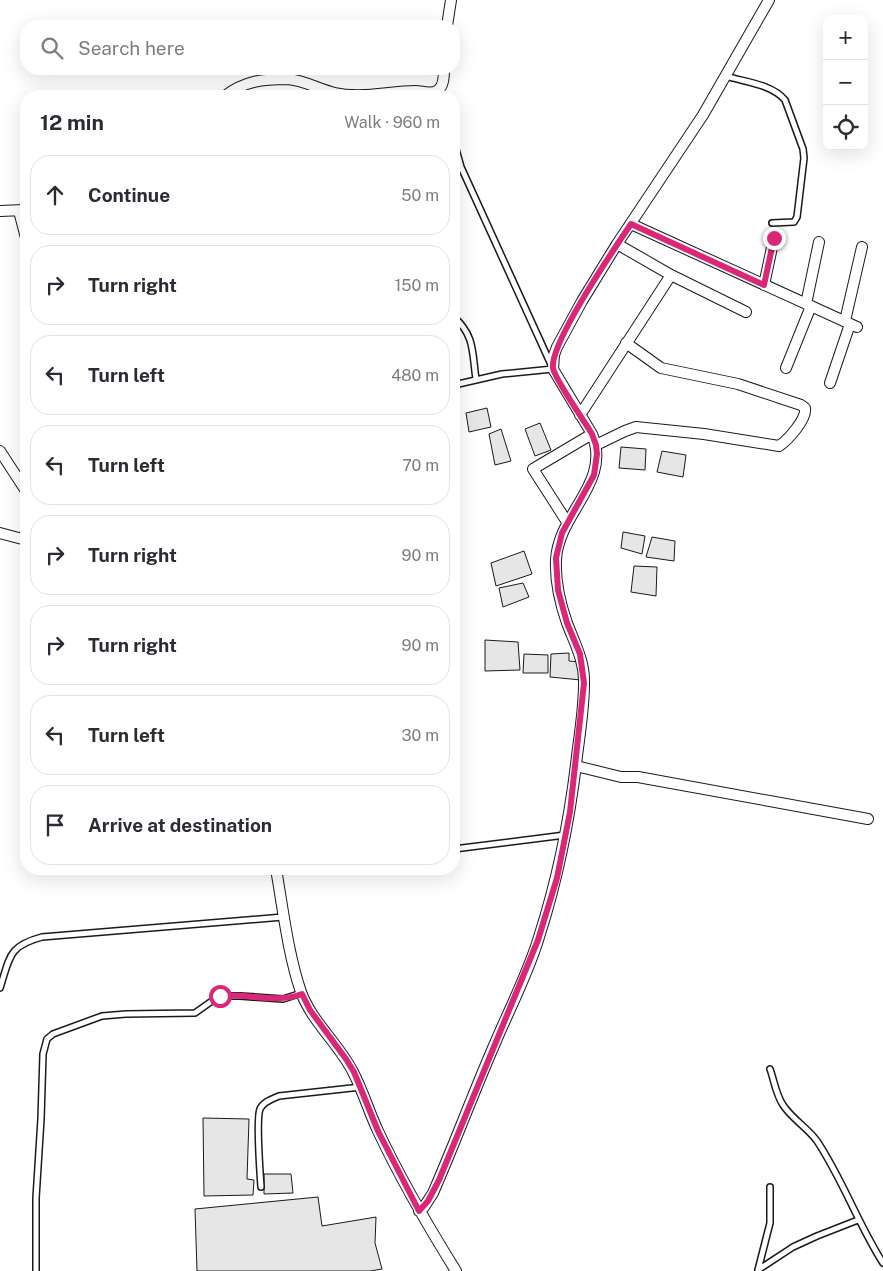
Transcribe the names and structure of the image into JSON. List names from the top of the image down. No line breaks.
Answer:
{"page":{"map_buttons":["+","−"],"search":"Search here","heading":["12 min","Walk · 960 m"],"list":[["Continue","50 m"],["Turn right","150 m"],["Turn left","480 m"],["Turn left","70 m"],["Turn right","90 m"],["Turn right","90 m"],["Turn left","30 m"],"Arrive at destination"]}}
